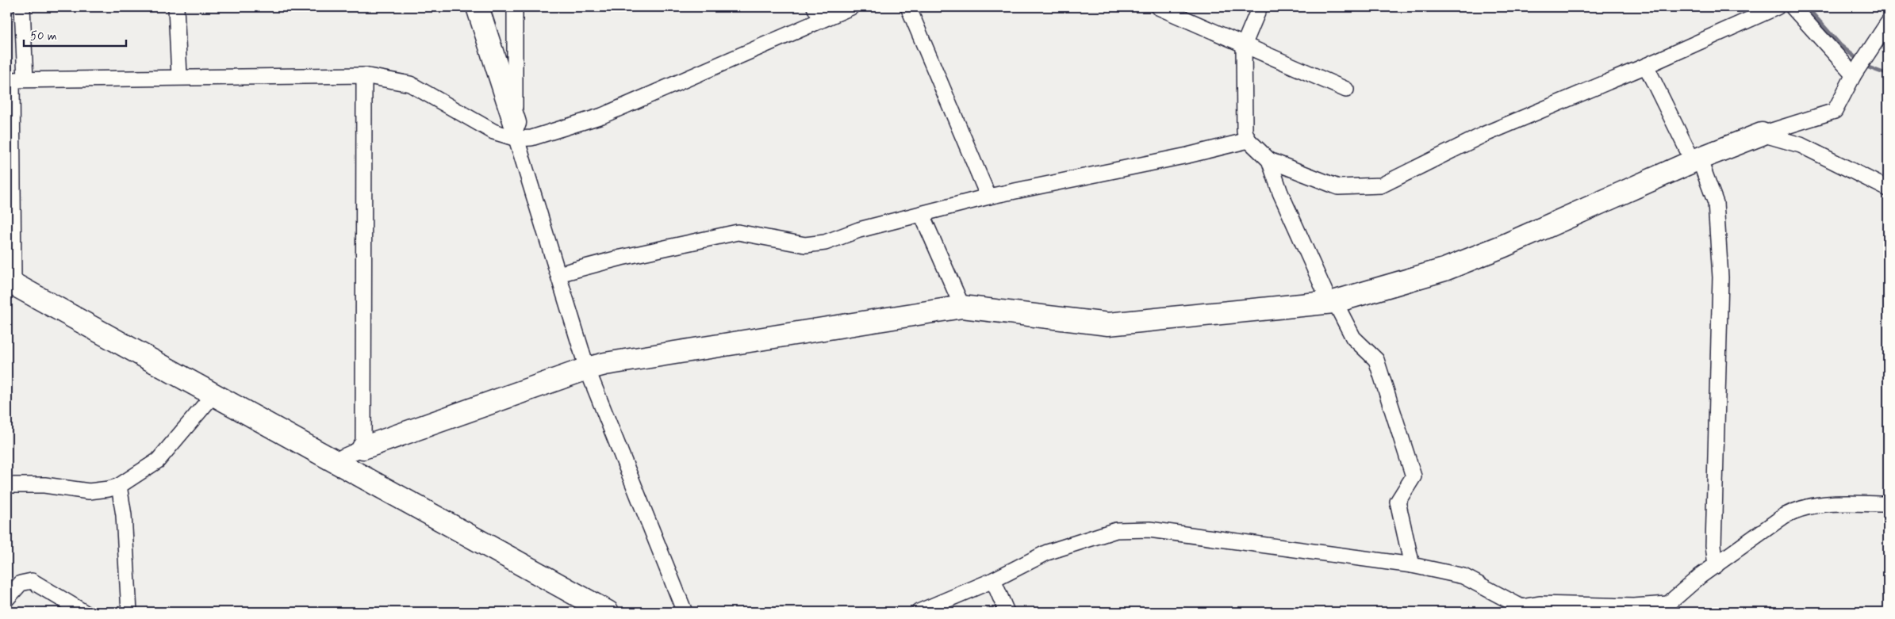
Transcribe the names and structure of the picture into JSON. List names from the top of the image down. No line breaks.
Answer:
{"scale_bar":"50 m"}
